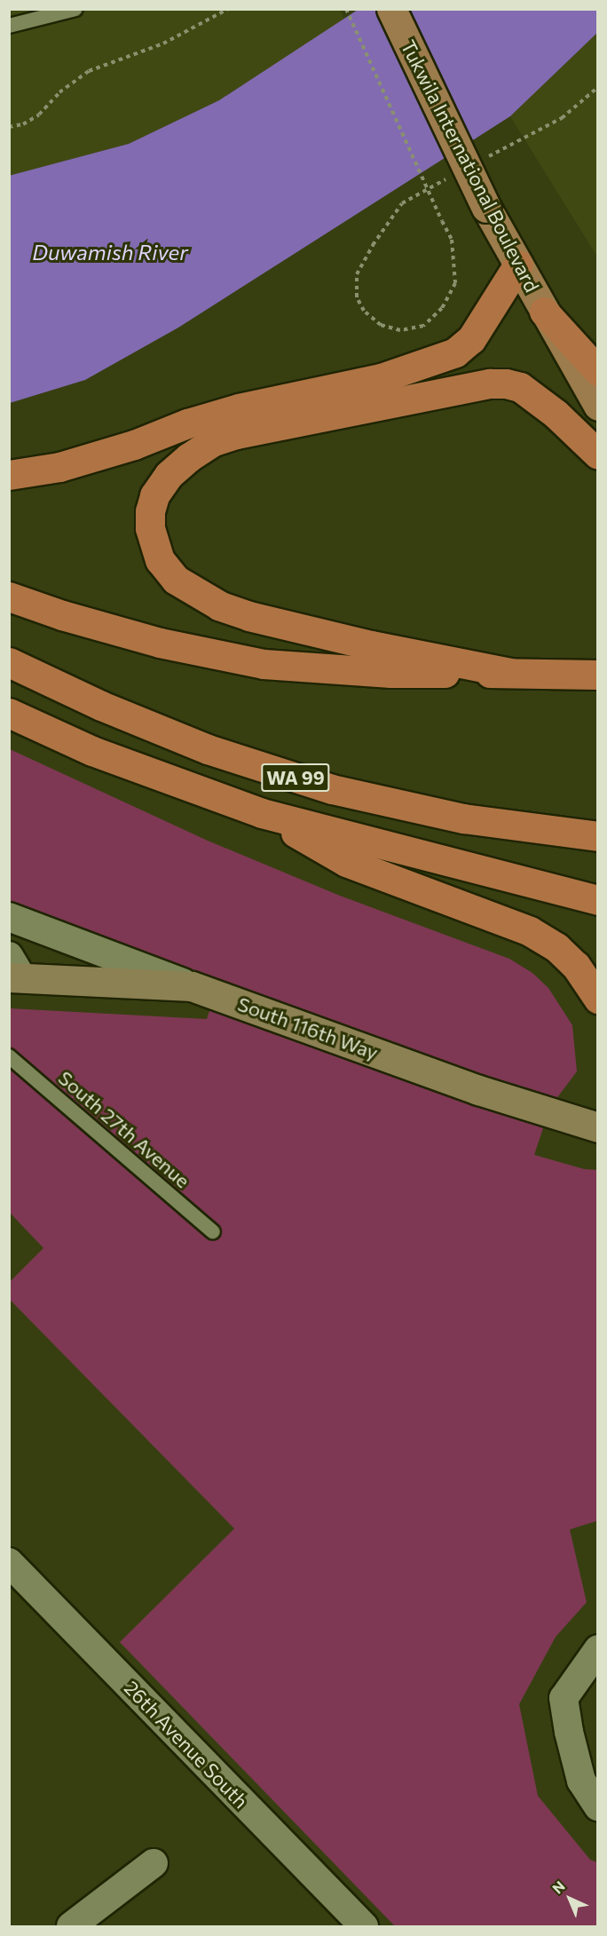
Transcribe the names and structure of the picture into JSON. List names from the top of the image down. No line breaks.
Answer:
{"streets":{"highway":["WA 99"],"main road":["Tukwila International Boulevard"],"street":["South 116th Way","26th Avenue South"],"lane":["South 27th Avenue"]},"water":["Duwamish River"],"north":"top left"}
